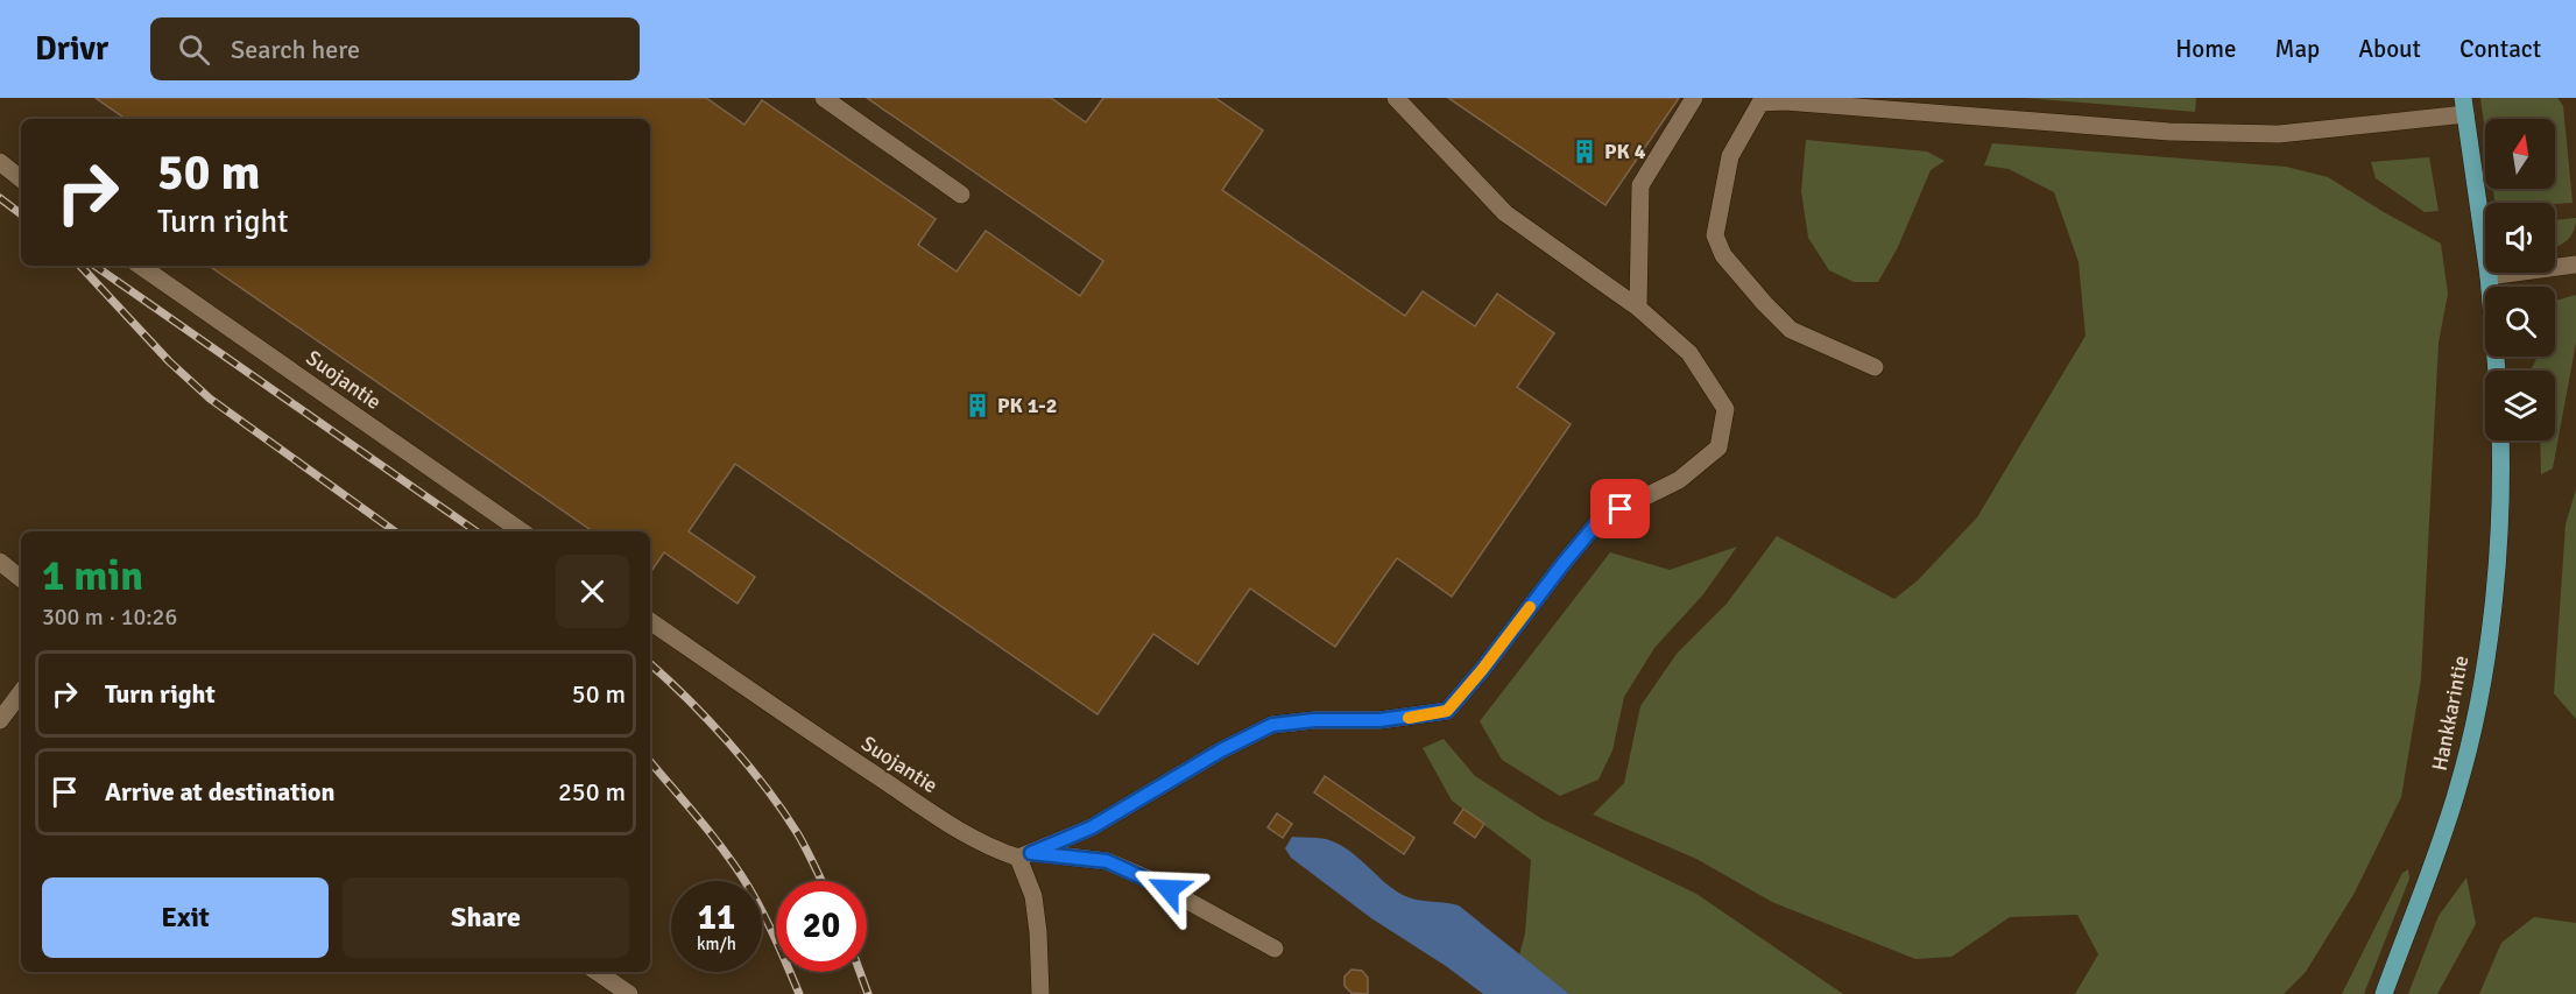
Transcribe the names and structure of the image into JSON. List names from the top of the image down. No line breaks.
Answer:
{"streets":{"main road":["Hankkarintie"],"street":["Suojantie"]},"places":{"building":["PK 4","PK 1-2"]},"north":"top","page":{"header":"Drivr","search":"Search here","nav":["Home","Map","About","Contact"],"turn":["50 m","Turn right"],"heading":["1 min","300 m · 10:26"],"list":[{"name":"Turn right","value":"50 m"},{"name":"Arrive at destination","value":"250 m"}],"buttons":["Exit","Share"],"speed":"11 km/h","limit":"20"}}
